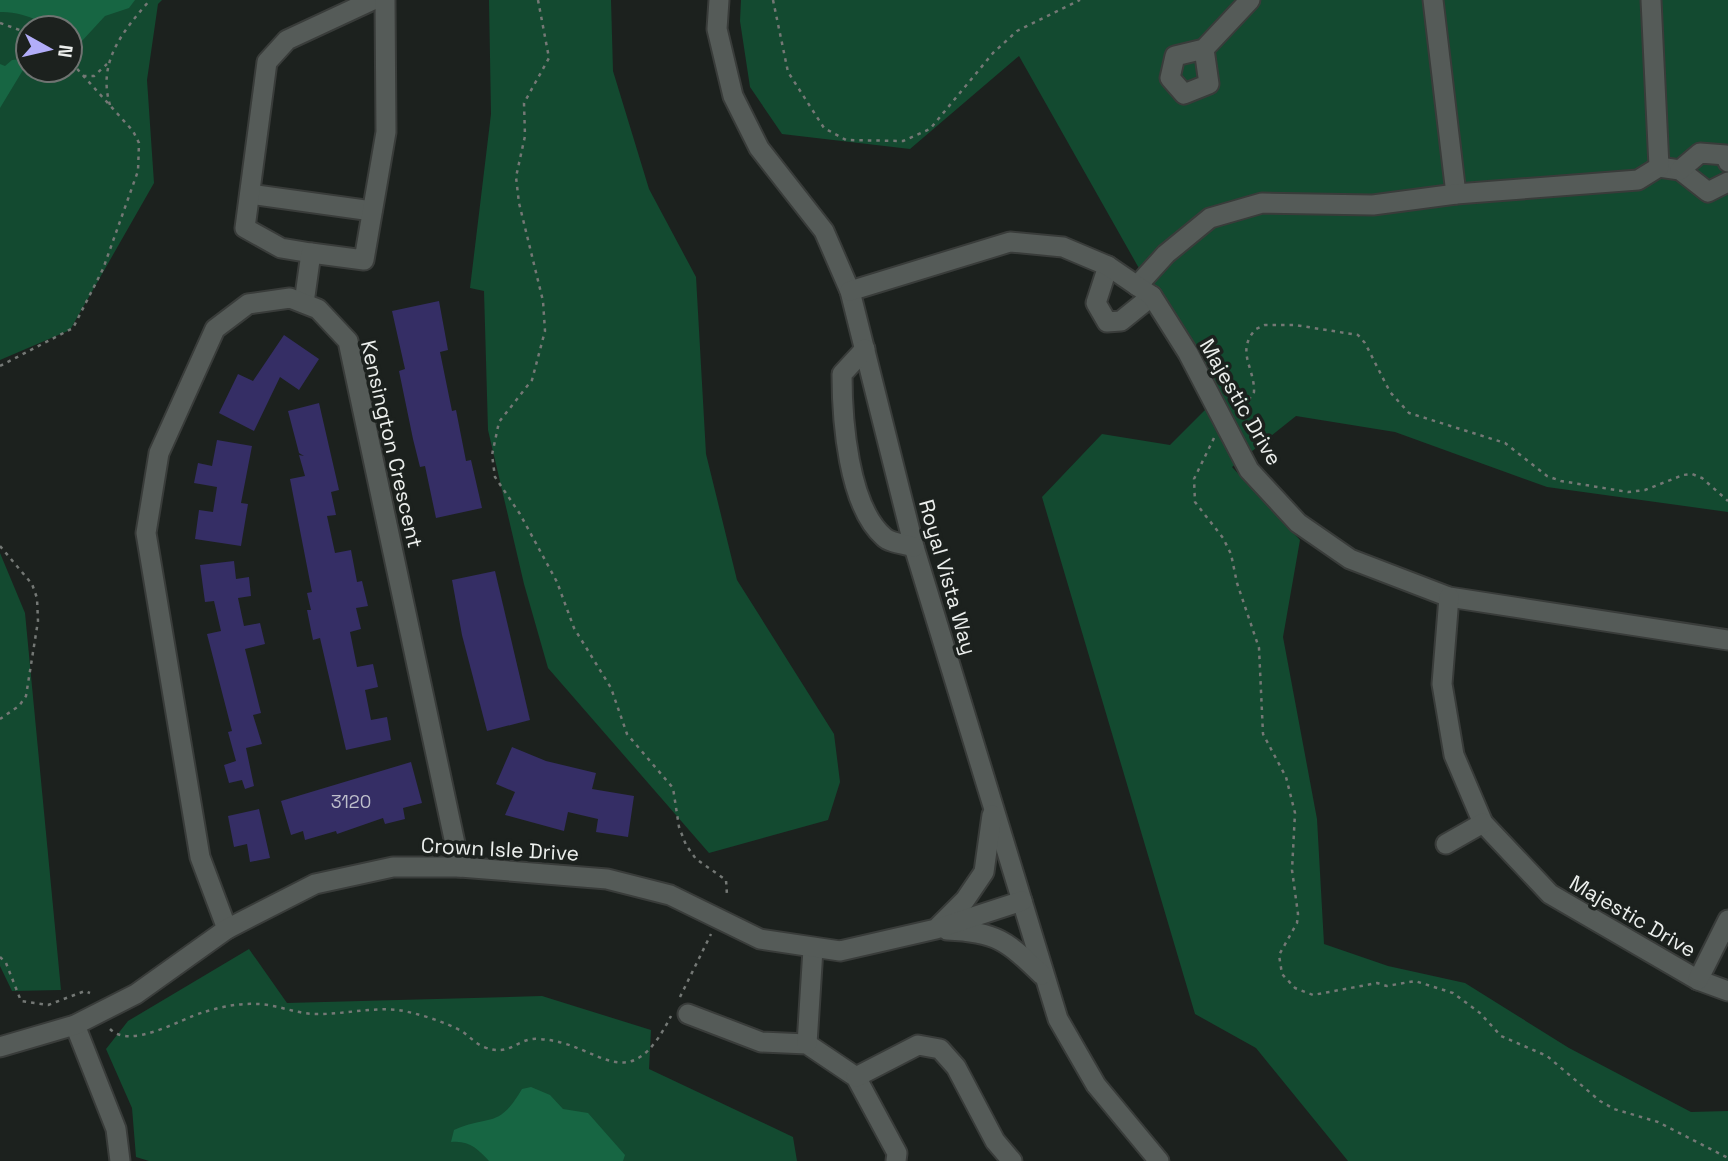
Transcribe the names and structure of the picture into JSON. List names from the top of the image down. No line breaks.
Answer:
{"streets":{"street":["Majestic Drive","Kensington Crescent","Royal Vista Way","Crown Isle Drive"]},"crossings":[["Majestic Drive","Royal Vista Way"],["Kensington Crescent","Crown Isle Drive"],["Royal Vista Way","Crown Isle Drive"]],"house_numbers":["3120"],"north":"right"}
